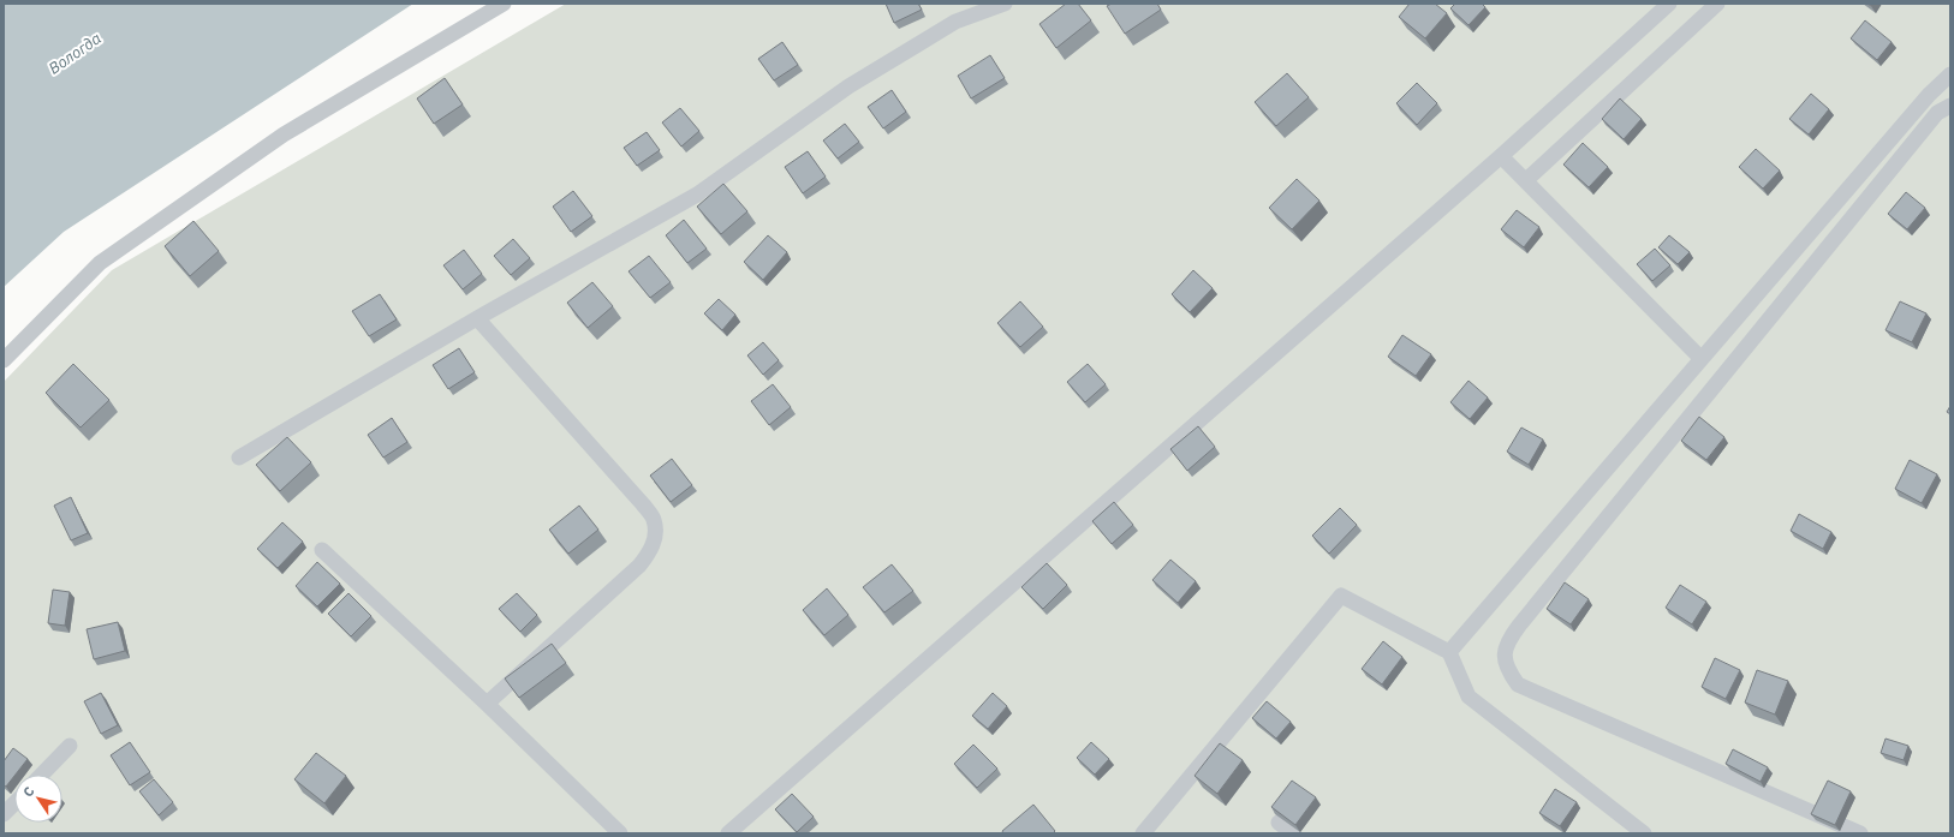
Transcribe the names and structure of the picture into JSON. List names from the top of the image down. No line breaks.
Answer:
{"water":["Вологда"],"north":"top left"}
